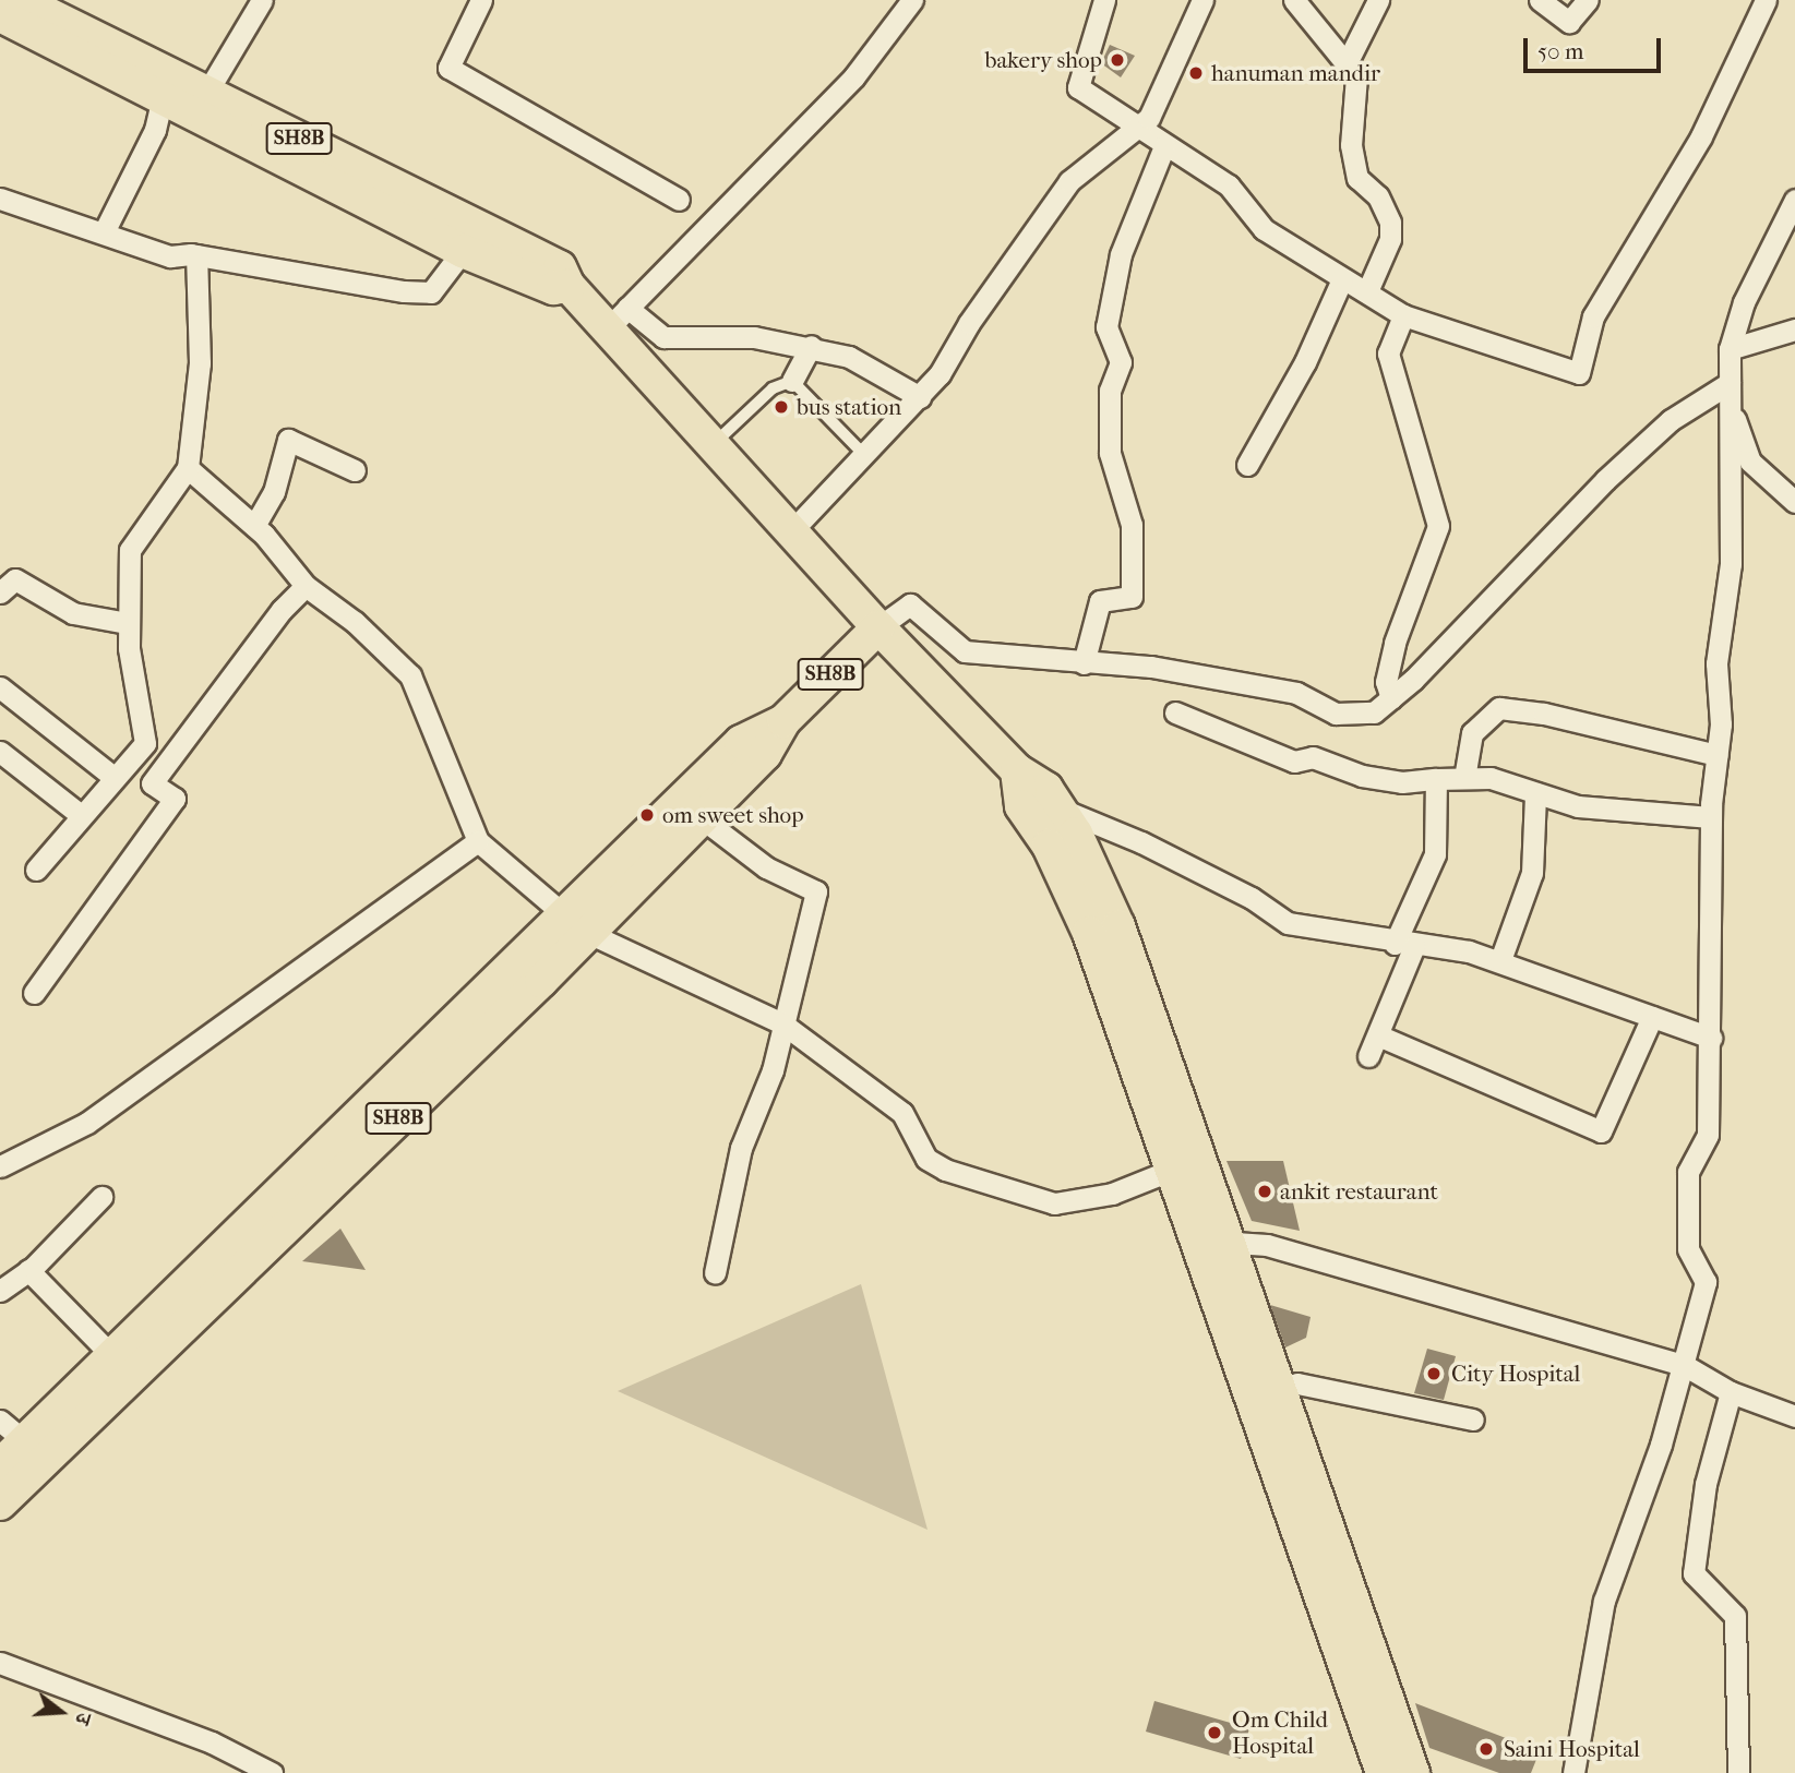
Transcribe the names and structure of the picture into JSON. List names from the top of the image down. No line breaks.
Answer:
{"streets":{"main road":["SH8B"]},"places":["bakery shop","hanuman mandir","bus station","om sweet shop","ankit restaurant","City Hospital","Om Child Hospital","Saini Hospital"],"scale_bar":"50 m","north":"right"}
